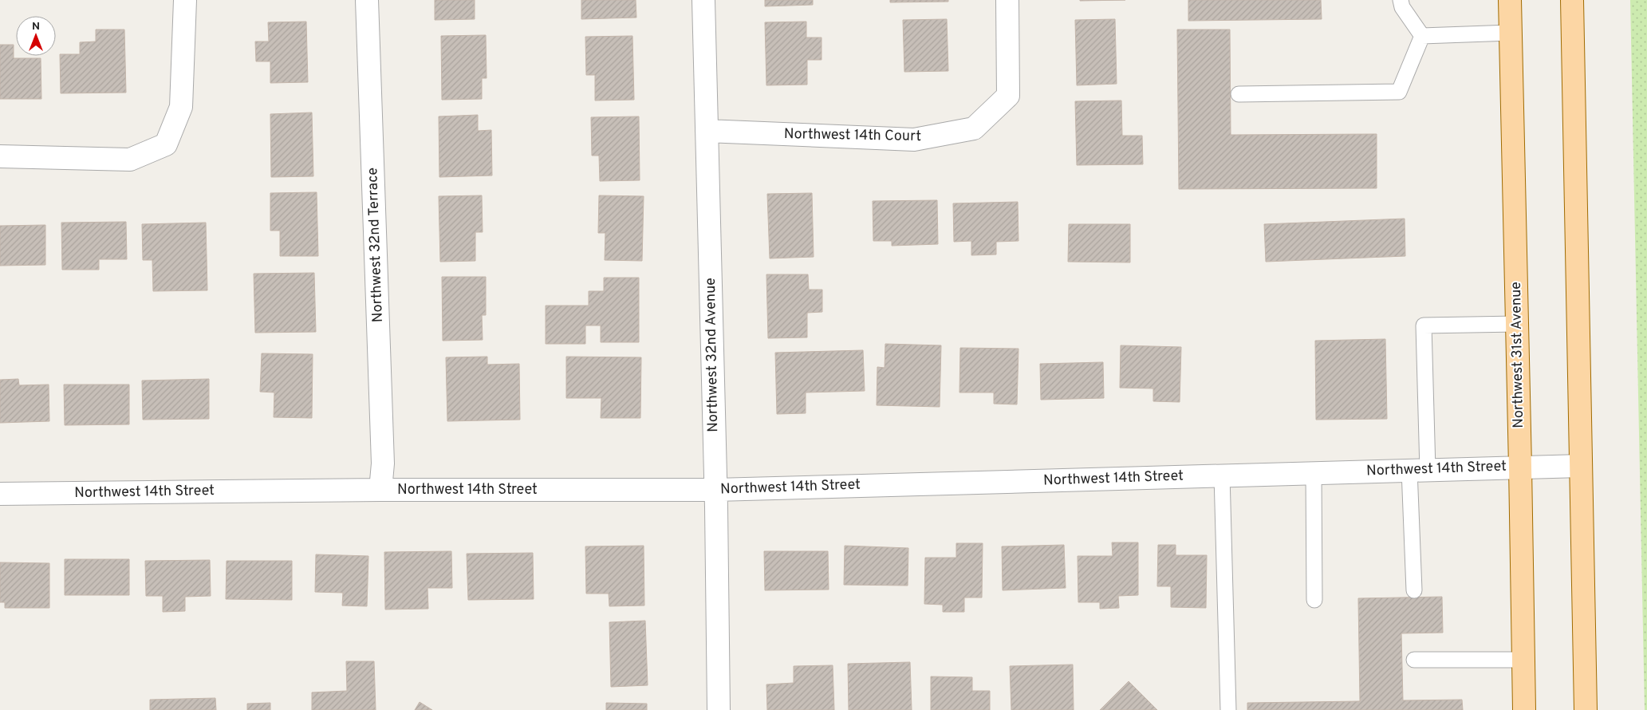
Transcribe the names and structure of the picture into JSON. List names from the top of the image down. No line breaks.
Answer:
{"streets":{"main road":["Northwest 31st Avenue"],"street":["Northwest 14th Court","Northwest 32nd Terrace","Northwest 32nd Avenue","Northwest 14th Street"]},"crossings":[["Northwest 14th Court","Northwest 32nd Avenue"],["Northwest 32nd Terrace","Northwest 14th Street"],["Northwest 32nd Avenue","Northwest 14th Street"],["Northwest 31st Avenue","Northwest 14th Street"]],"north":"top"}
